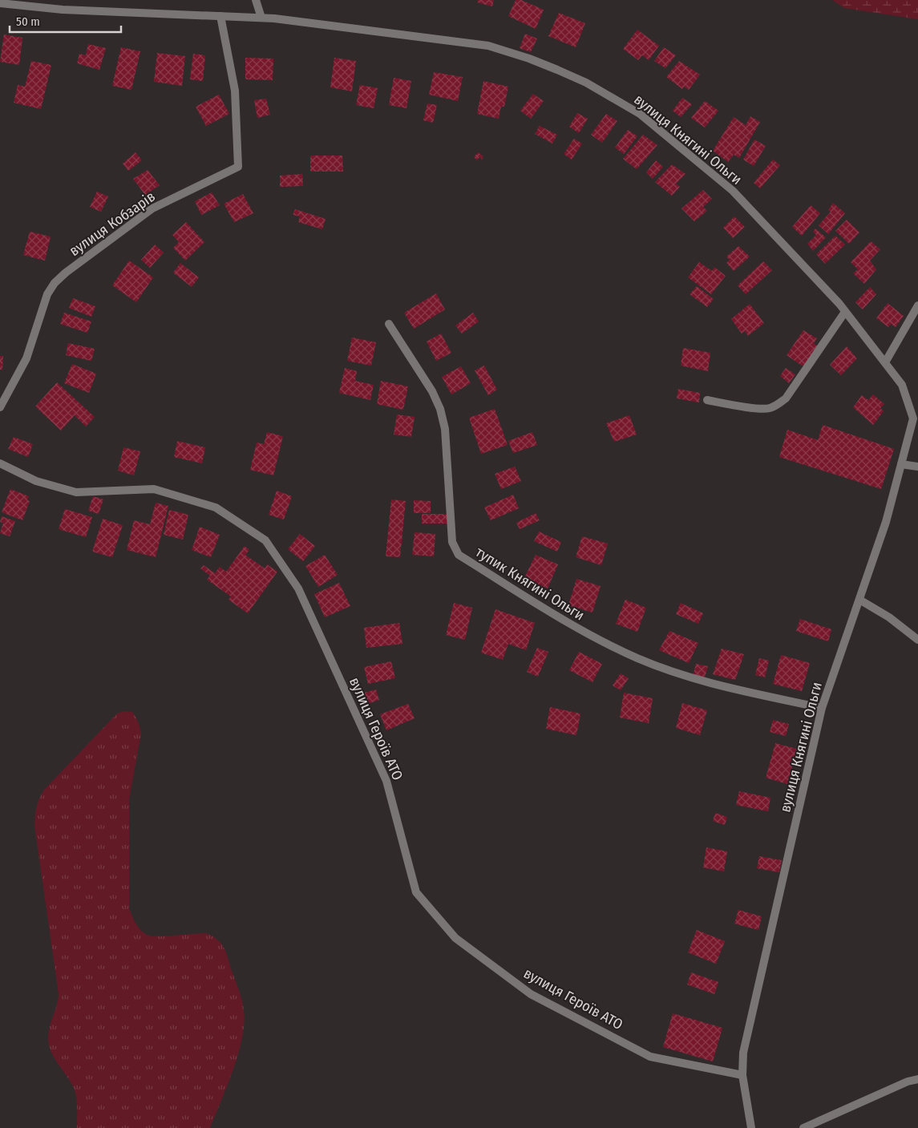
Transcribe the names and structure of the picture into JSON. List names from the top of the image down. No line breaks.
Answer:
{"streets":{"street":["вулиця Княгині Ольги","тупик Княгині Ольги","вулиця Героїв АТО"]},"crossings":[["вулиця Княгині Ольги","тупик Княгині Ольги"],["вулиця Княгині Ольги","вулиця Героїв АТО"]],"scale_bar":"50 m"}
